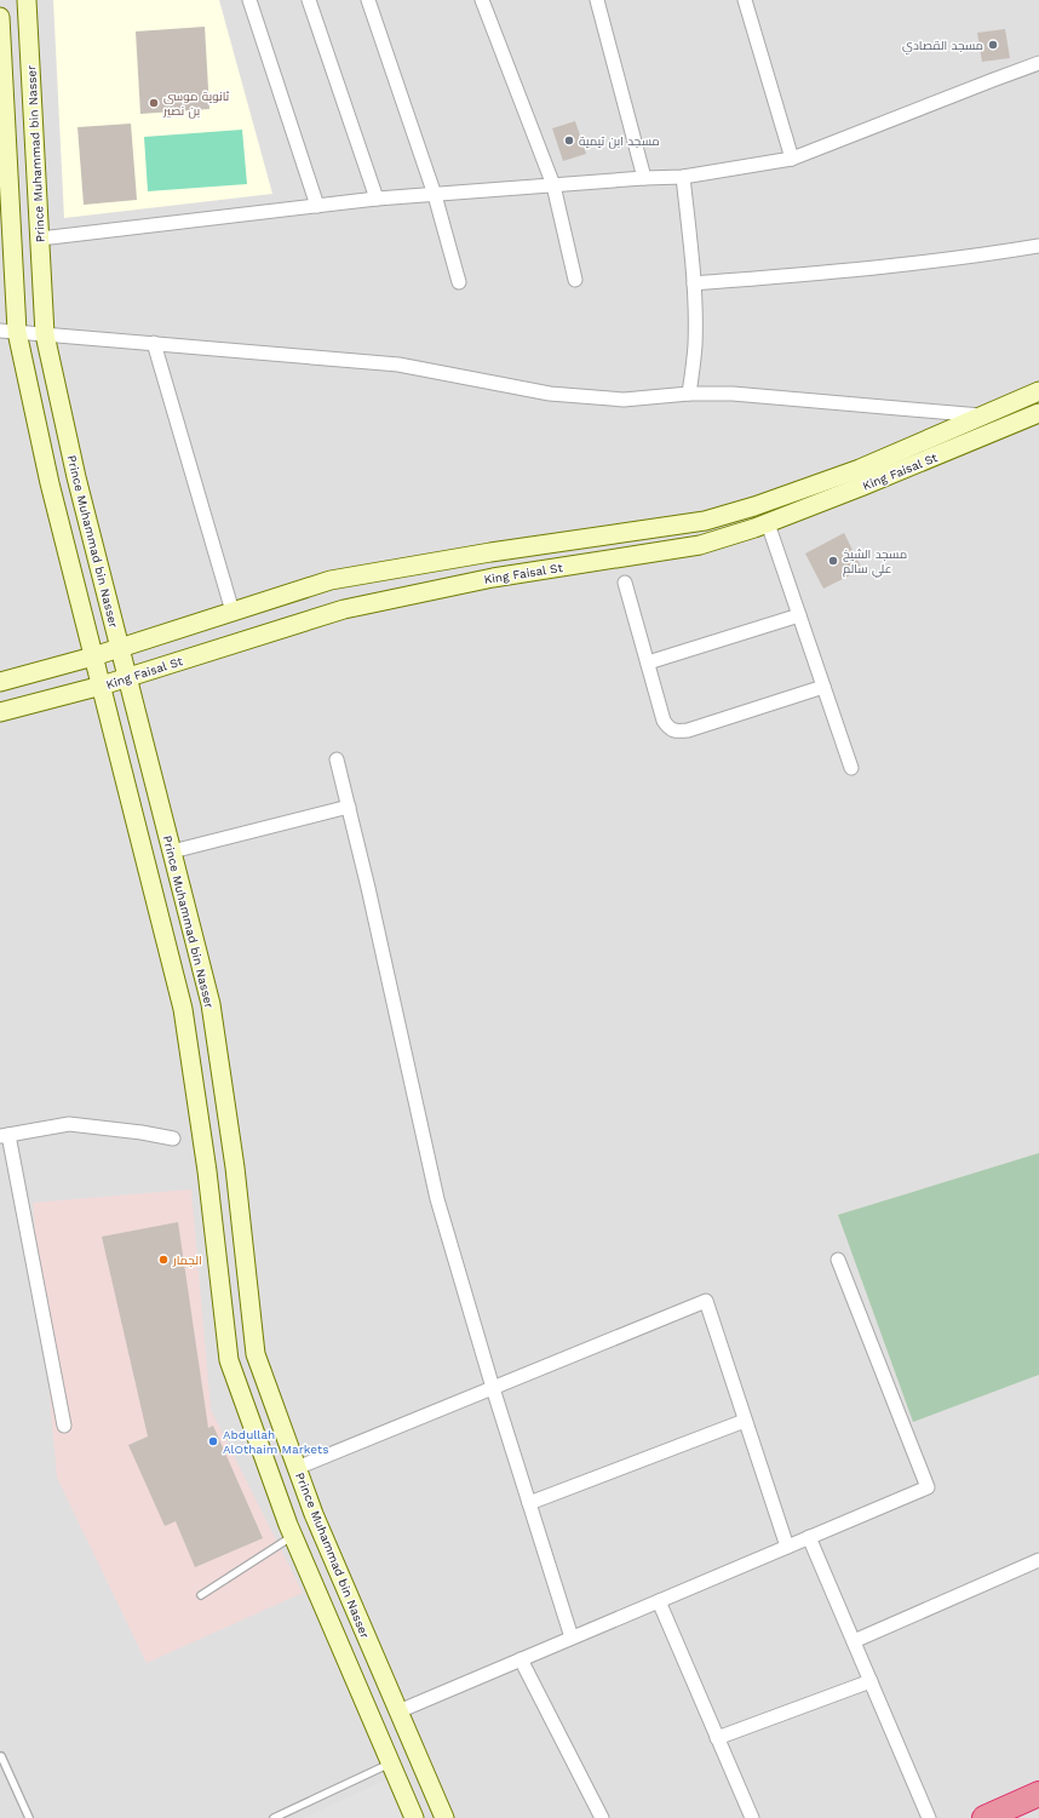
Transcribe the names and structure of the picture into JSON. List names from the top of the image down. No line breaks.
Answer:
{"streets":{"main road":["Prince Muhammad bin Nasser","King Faisal St"]},"crossings":[["Prince Muhammad bin Nasser","King Faisal St"]],"places":["مسجد القصادي","ثانوية موسى بن نصير","مسجد ابن تيمية","مسجد الشيخ علي سالم","الجمار","Abdullah AlOthaim Markets"]}
